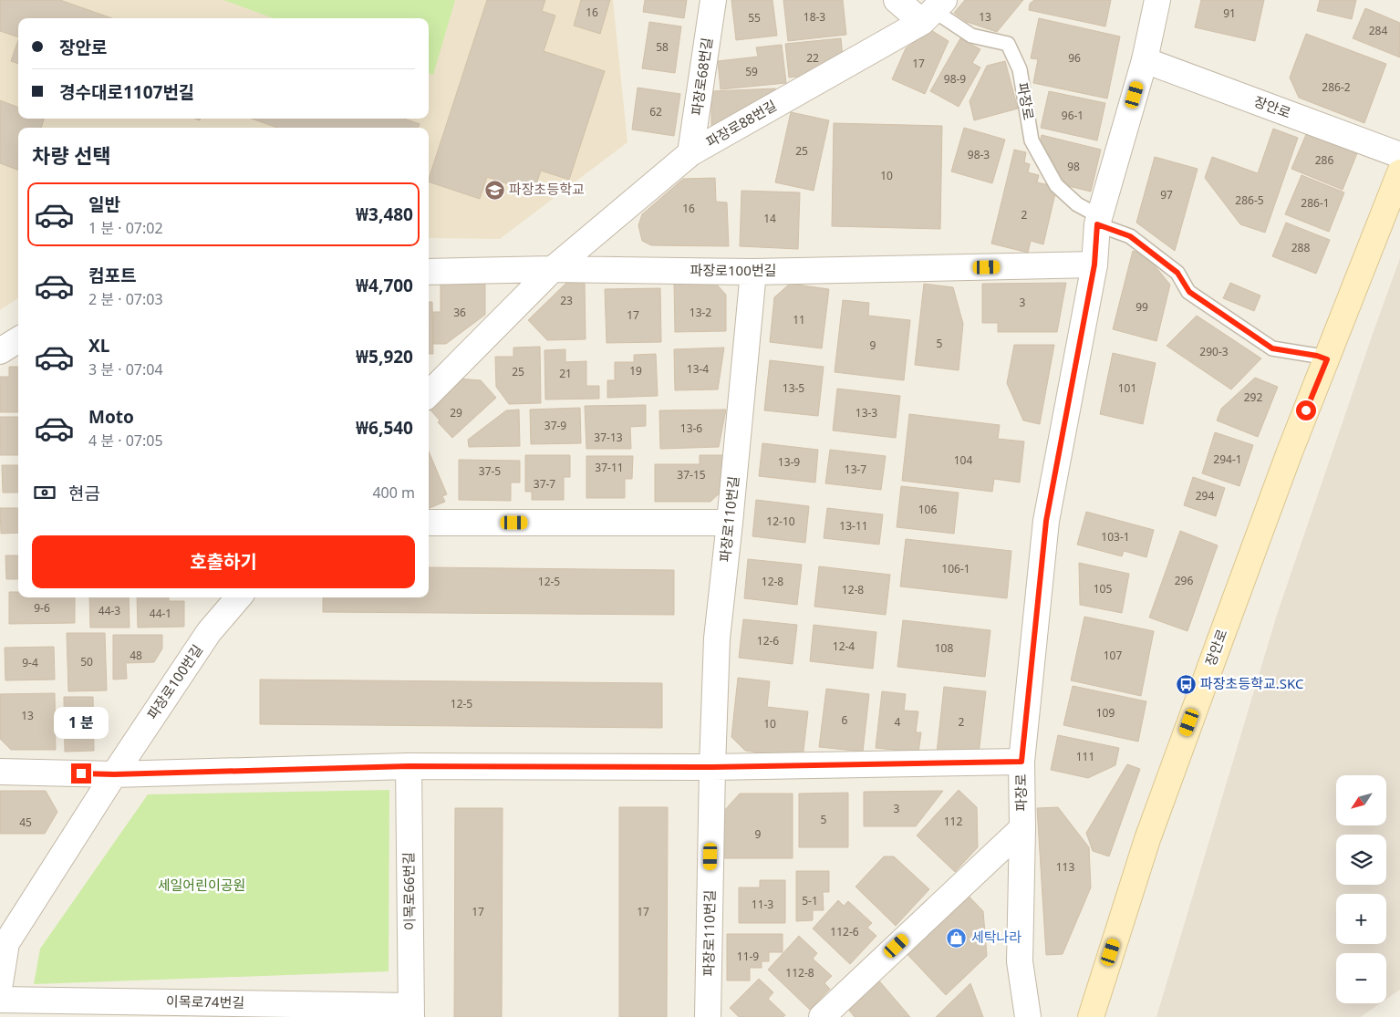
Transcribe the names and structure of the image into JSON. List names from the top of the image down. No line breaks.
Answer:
{"streets":{"main road":["장안로"],"street":["파장로68번길","파장로","파장로88번길","파장로100번길","파장로110번길","이목로66번길","이목로74번길"]},"crossings":[["파장로68번길","파장로88번길"],["파장로","장안로"],["파장로","파장로88번길"],["파장로","파장로100번길"],["파장로88번길","파장로100번길"],["파장로100번길","파장로110번길"],["이목로66번길","이목로74번길"]],"parks":["세일어린이공원"],"places":{"school or university":["파장초등학교"],"bus stop":["파장초등학교.SKC"],"shop":["세탁나라"]},"house_numbers":["16","91","18-3","13","55","284","58","22","96","17","59","98-9","286-2","62","96-1","25","98-3","286","98","10","97","286-5","286-1","16","2","14","288","23","3","99","36","13-2","17","11","5","9","290-3","13-4","19","25","21","13-5","101","292","29","13-3","37-9","13-6","37-13","294-1","104","13-9","37-11","13-7","37-5","37-15","37-7","294","106","12-10","13-11","103-1","106-1","296","12-5","12-8","105","12-8","9-6","44-3","44-1","12-6","12-4","108","48","107","50","9-4","12-5","109","13","6","4","2","10","111","3","5","112","45","9","113","5-1","11-3","17","17","112-6","11-9","112-8"],"north":"bottom left","page":{"banner":["장안로","경수대로1107번길"],"heading":"차량 선택","list":[{"name":"일반","note":"1 분 · 07:02","value":"₩3,480"},{"name":"컴포트","note":"2 분 · 07:03","value":"₩4,700"},{"name":"XL","note":"3 분 · 07:04","value":"₩5,920"},{"name":"Moto","note":"4 분 · 07:05","value":"₩6,540"}],"pay":["현금","400 m"],"buttons":"호출하기","bubble":"1 분","map_buttons":["+","−"]}}
